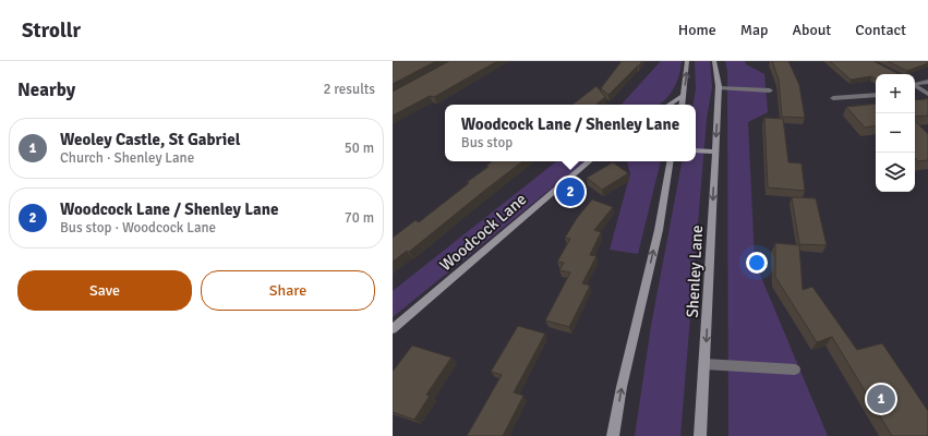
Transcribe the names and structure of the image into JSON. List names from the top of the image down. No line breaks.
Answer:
{"streets":{"main road":["Woodcock Lane","Shenley Lane"]},"page":{"header":"Strollr","nav":["Home","Map","About","Contact"],"heading":["Nearby","2 results"],"map_buttons":["+","−"],"popup":["Woodcock Lane / Shenley Lane","Bus stop"],"list":[{"mark":"1","name":"Weoley Castle, St Gabriel","note":"Church · Shenley Lane","value":"50 m"},{"mark":"2","name":"Woodcock Lane / Shenley Lane","note":"Bus stop · Woodcock Lane","value":"70 m"}],"pins":["2","1"],"buttons":["Save","Share"]}}
